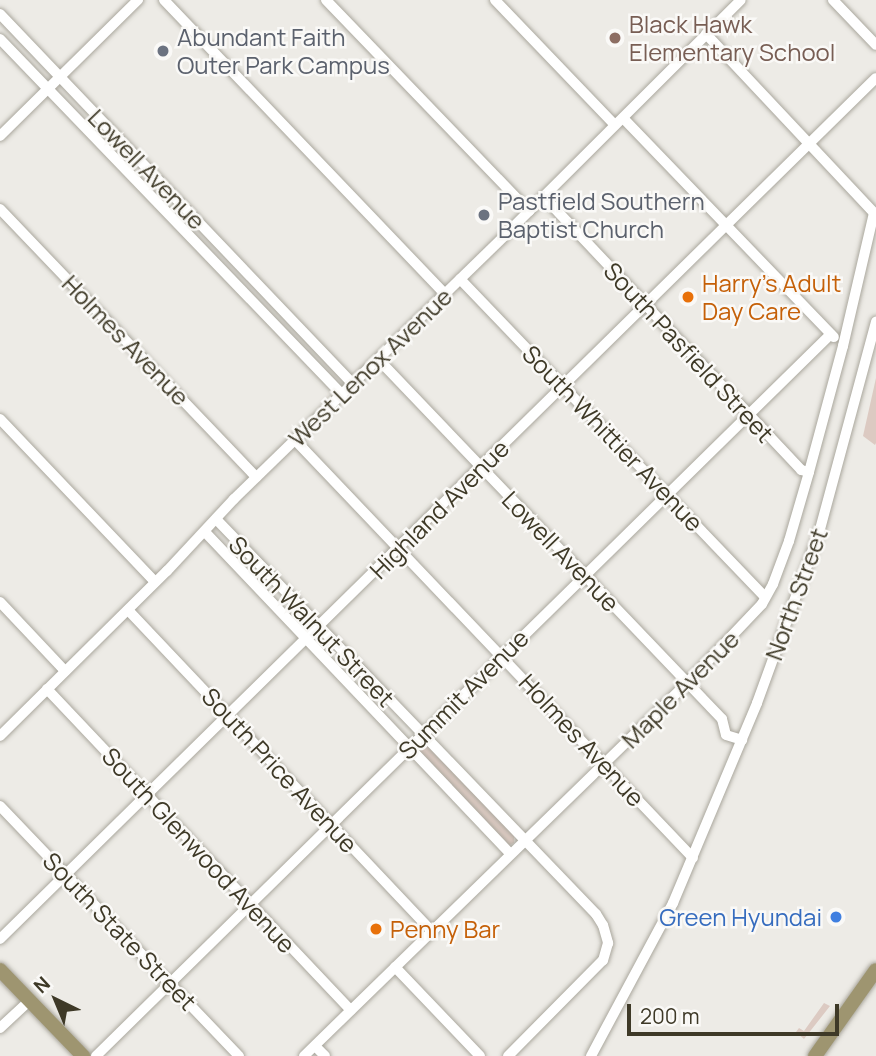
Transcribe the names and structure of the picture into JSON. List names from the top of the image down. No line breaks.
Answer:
{"streets":{"street":["Lowell Avenue","Holmes Avenue","South Pasfield Street","West Lenox Avenue","South Whittier Avenue","Highland Avenue","North Street","South Walnut Street","Maple Avenue","Summit Avenue","South Price Avenue","South Glenwood Avenue","South State Street"]},"crossings":[["Lowell Avenue","West Lenox Avenue"],["Lowell Avenue","Highland Avenue"],["Lowell Avenue","North Street"],["Lowell Avenue","Maple Avenue"],["Lowell Avenue","Summit Avenue"],["Holmes Avenue","West Lenox Avenue"],["Holmes Avenue","Highland Avenue"],["Holmes Avenue","North Street"],["Holmes Avenue","Maple Avenue"],["Holmes Avenue","Summit Avenue"],["South Pasfield Street","West Lenox Avenue"],["South Pasfield Street","Highland Avenue"],["South Pasfield Street","Maple Avenue"],["South Pasfield Street","Summit Avenue"],["West Lenox Avenue","South Whittier Avenue"],["West Lenox Avenue","South Walnut Street"],["West Lenox Avenue","South Price Avenue"],["West Lenox Avenue","South Glenwood Avenue"],["South Whittier Avenue","Highland Avenue"],["South Whittier Avenue","Maple Avenue"],["South Whittier Avenue","Summit Avenue"],["Highland Avenue","South Walnut Street"],["Highland Avenue","South Price Avenue"],["Highland Avenue","South Glenwood Avenue"],["Highland Avenue","South State Street"],["South Walnut Street","Maple Avenue"],["South Walnut Street","Summit Avenue"],["Maple Avenue","South Price Avenue"],["Maple Avenue","South Glenwood Avenue"],["Summit Avenue","South Price Avenue"],["Summit Avenue","South Glenwood Avenue"],["Summit Avenue","South State Street"]],"places":["Black Hawk Elementary School","Abundant Faith Outer Park Campus","Pastfield Southern Baptist Church","Harry's Adult Day Care","Green Hyundai","Penny Bar"],"scale_bar":"200 m","north":"top left"}
